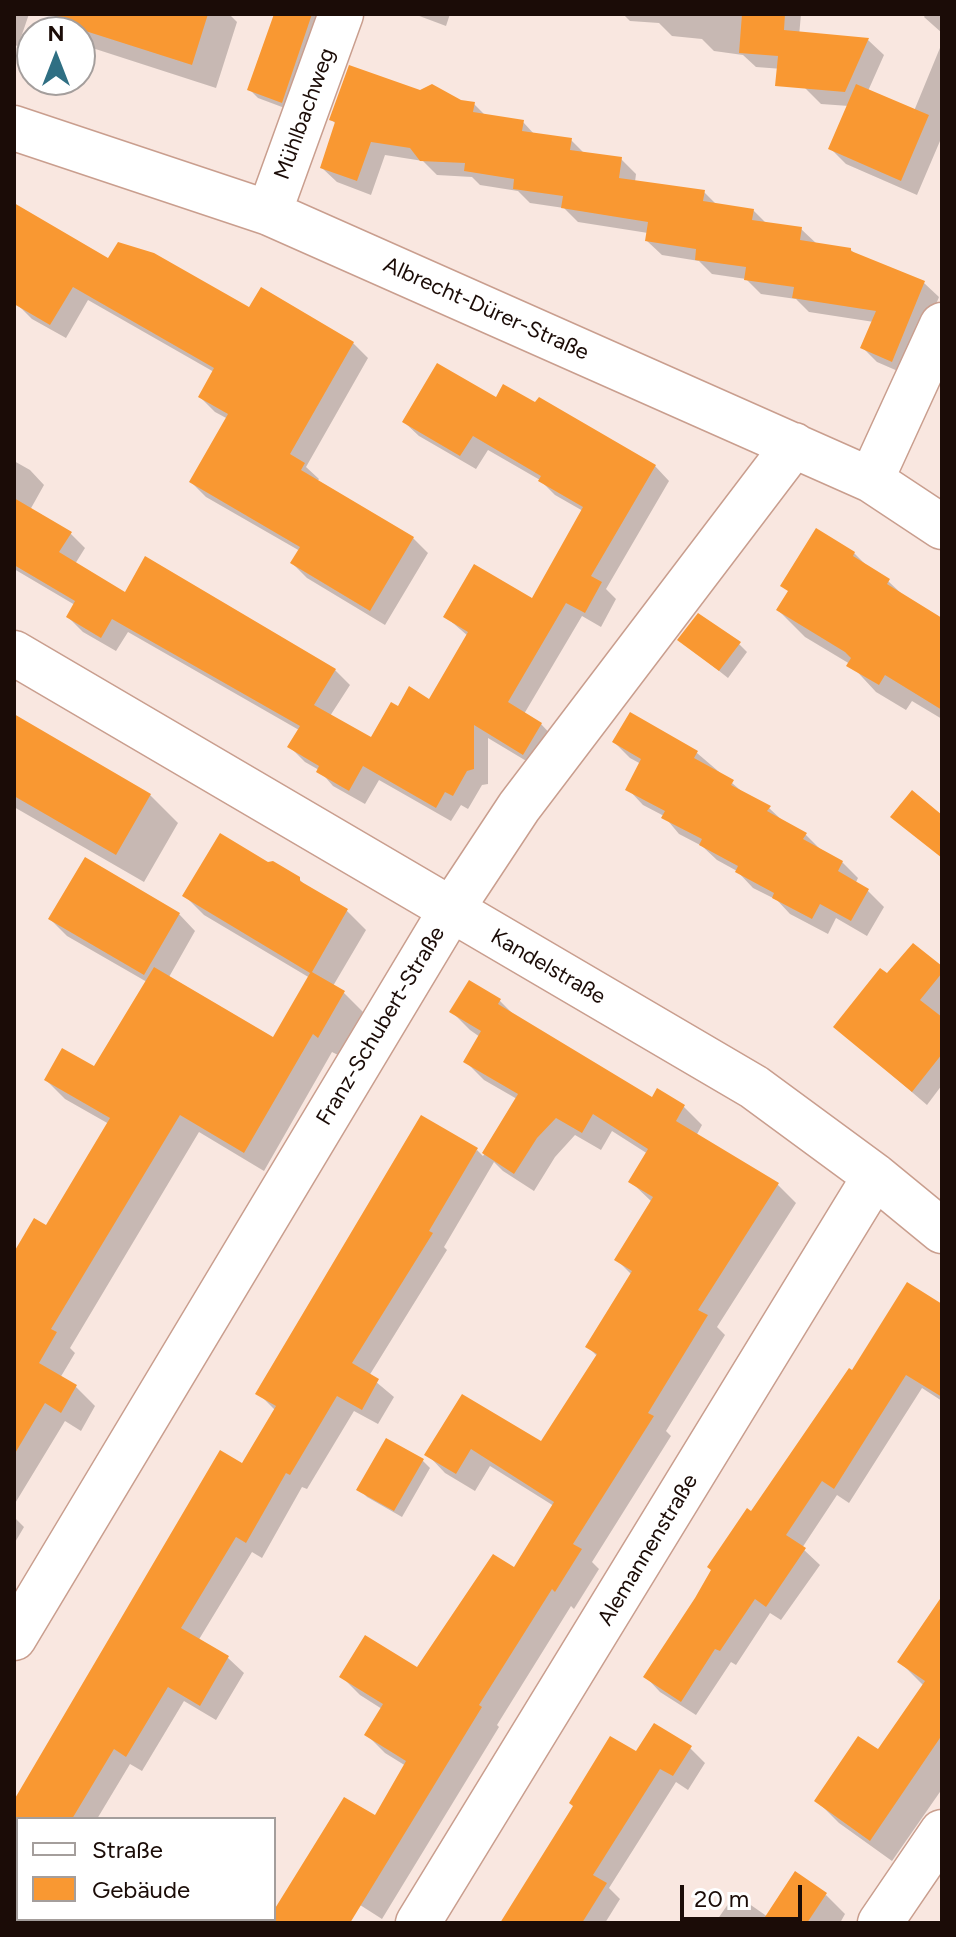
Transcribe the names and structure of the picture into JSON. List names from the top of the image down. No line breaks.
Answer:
{"streets":{"street":["Mühlbachweg","Albrecht-Dürer-Straße","Kandelstraße","Franz-Schubert-Straße","Alemannenstraße"]},"crossings":[["Mühlbachweg","Albrecht-Dürer-Straße"],["Albrecht-Dürer-Straße","Franz-Schubert-Straße"],["Kandelstraße","Franz-Schubert-Straße"],["Kandelstraße","Alemannenstraße"]],"legend":["Straße","Gebäude"],"scale_bar":"20 m","north":"top"}
